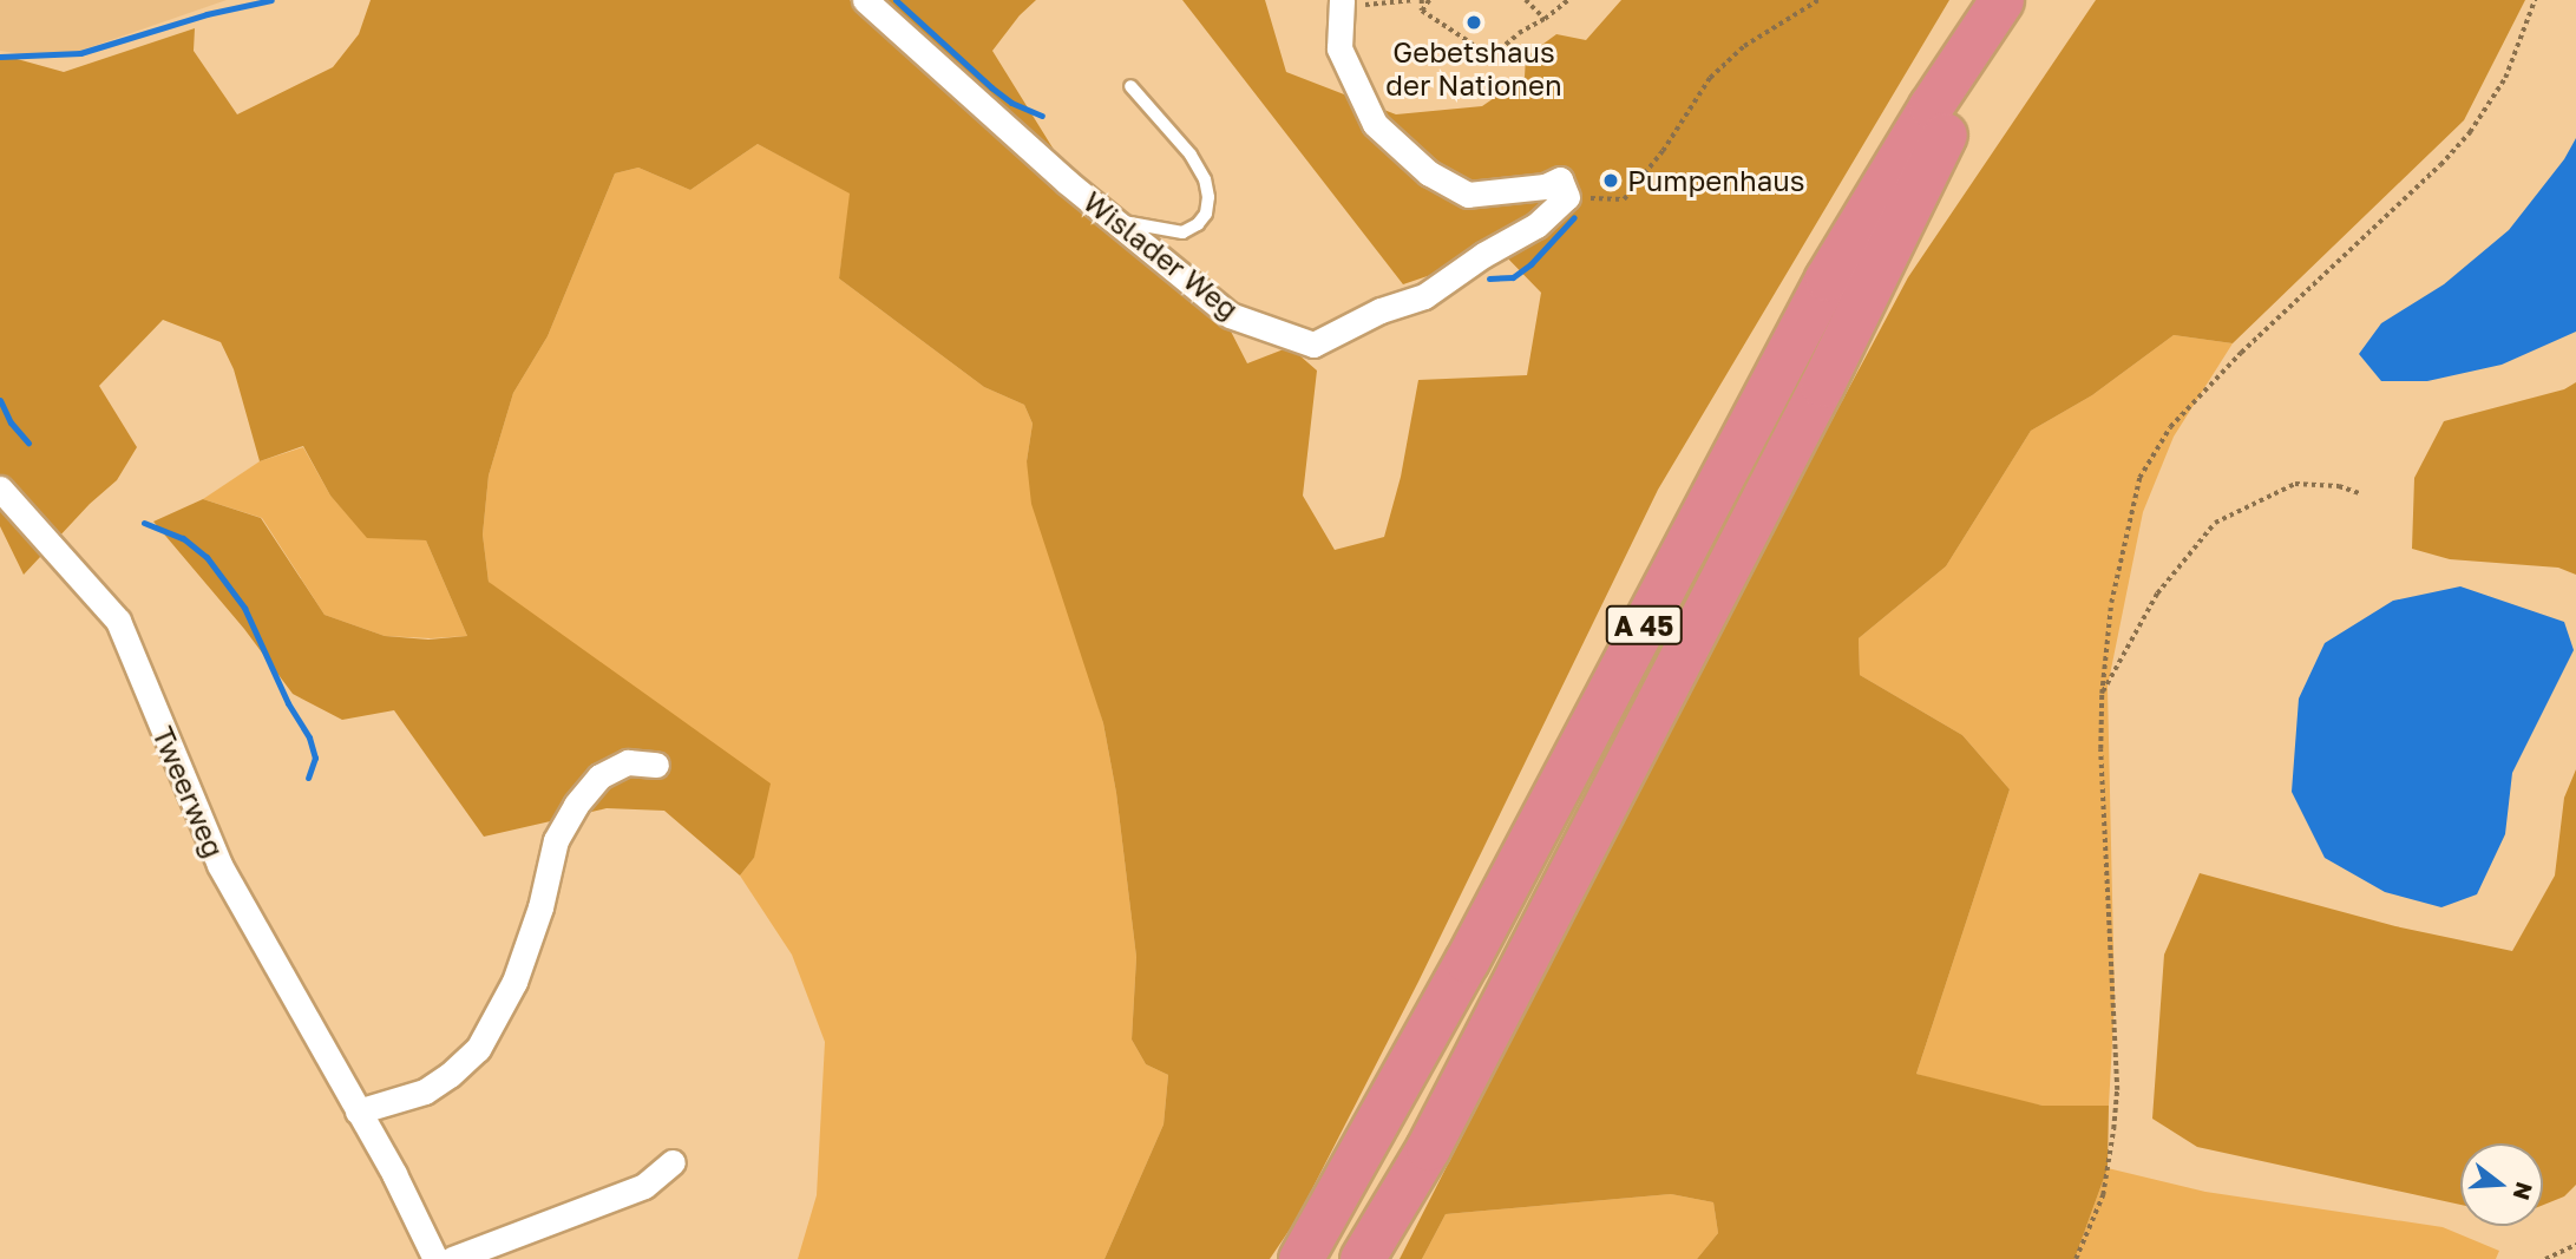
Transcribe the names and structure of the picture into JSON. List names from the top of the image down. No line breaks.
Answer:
{"streets":{"highway":["A 45"],"street":["Wislader Weg","Tweerweg"]},"places":["Gebetshaus der Nationen","Pumpenhaus"],"north":"right"}
